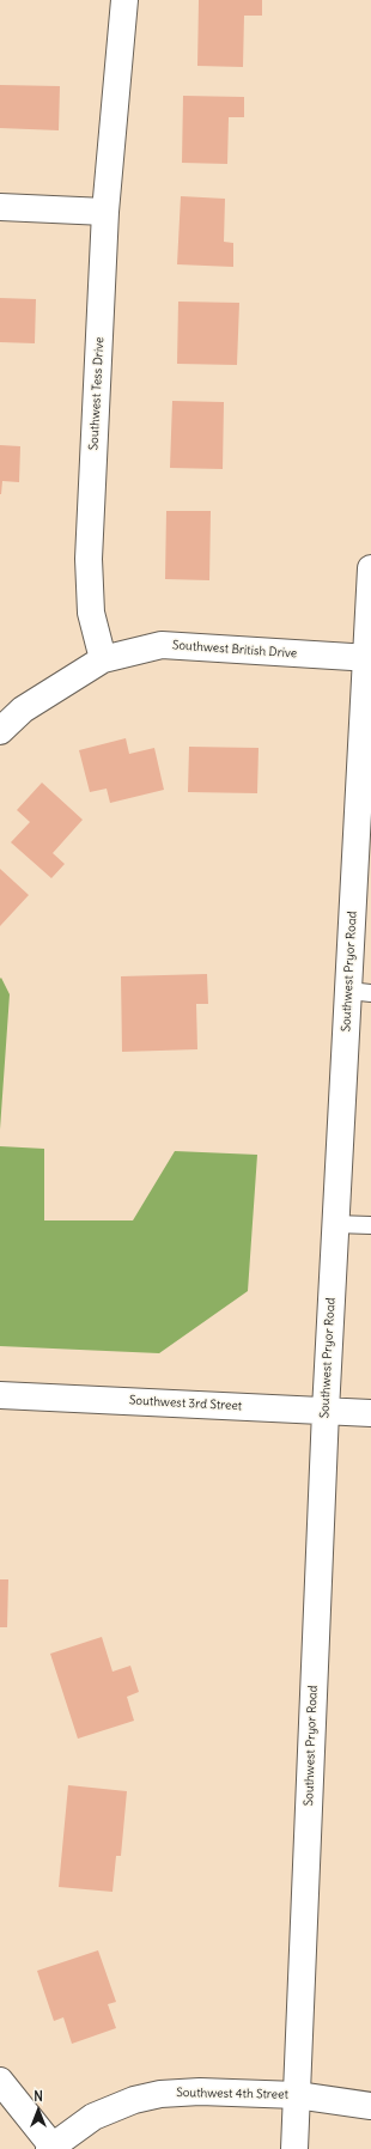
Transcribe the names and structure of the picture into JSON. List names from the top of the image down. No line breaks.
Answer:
{"streets":{"main road":["Southwest Tess Drive","Southwest British Drive","Southwest Pryor Road","Southwest 3rd Street","Southwest 4th Street"]},"crossings":[["Southwest Tess Drive","Southwest British Drive"],["Southwest British Drive","Southwest Pryor Road"],["Southwest Pryor Road","Southwest 3rd Street"],["Southwest Pryor Road","Southwest 4th Street"]],"north":"top"}
